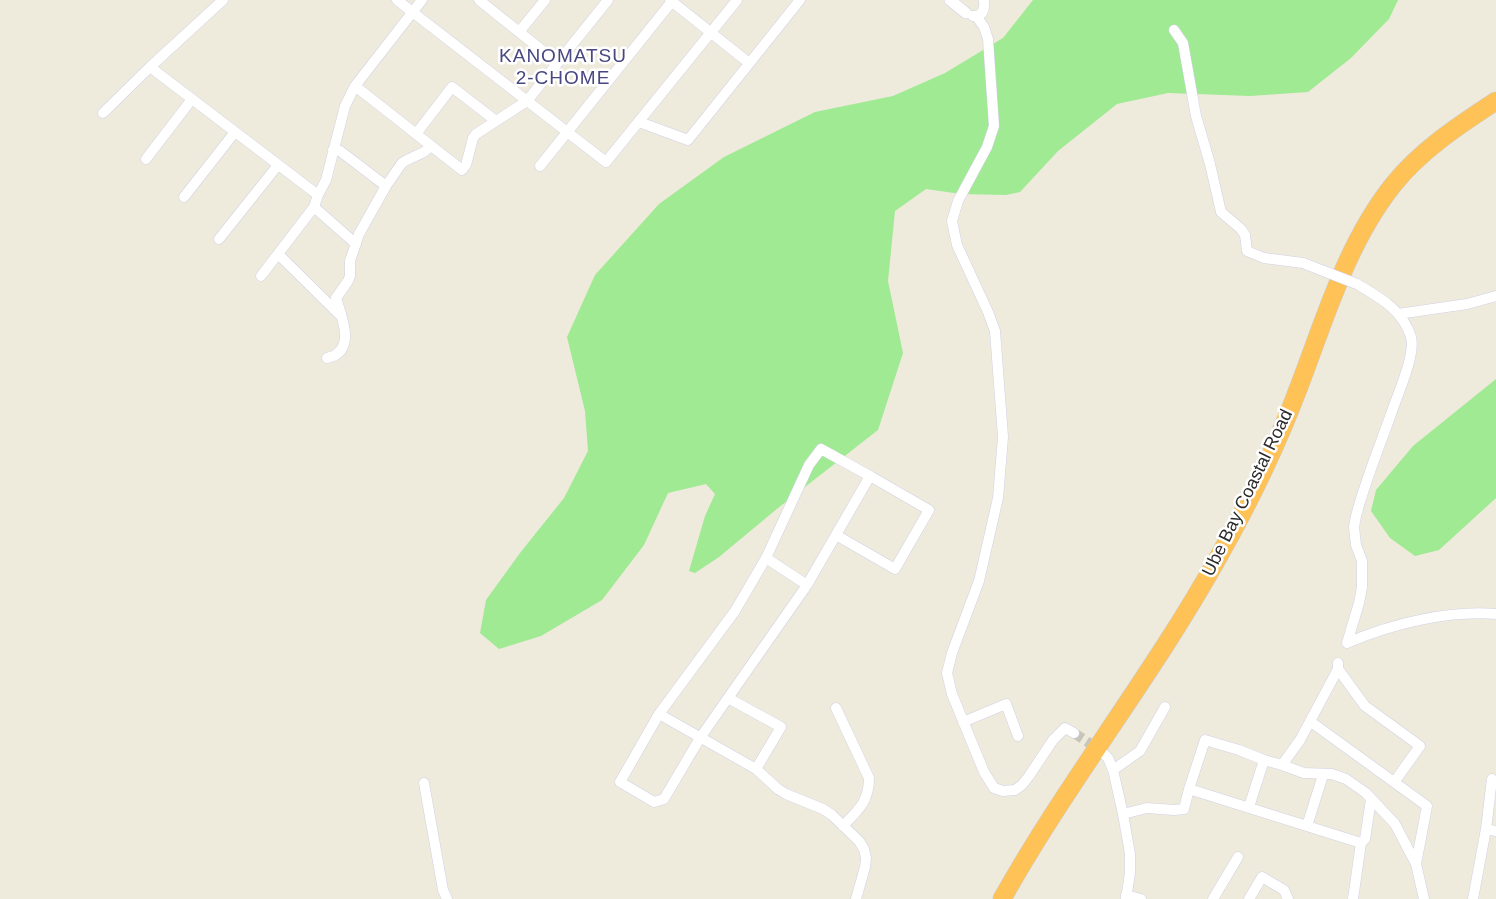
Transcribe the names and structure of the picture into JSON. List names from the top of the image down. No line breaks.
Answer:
{"streets":{"highway":["Ube Bay Coastal Road"]},"districts":["KANOMATSU 2-CHOME"]}
